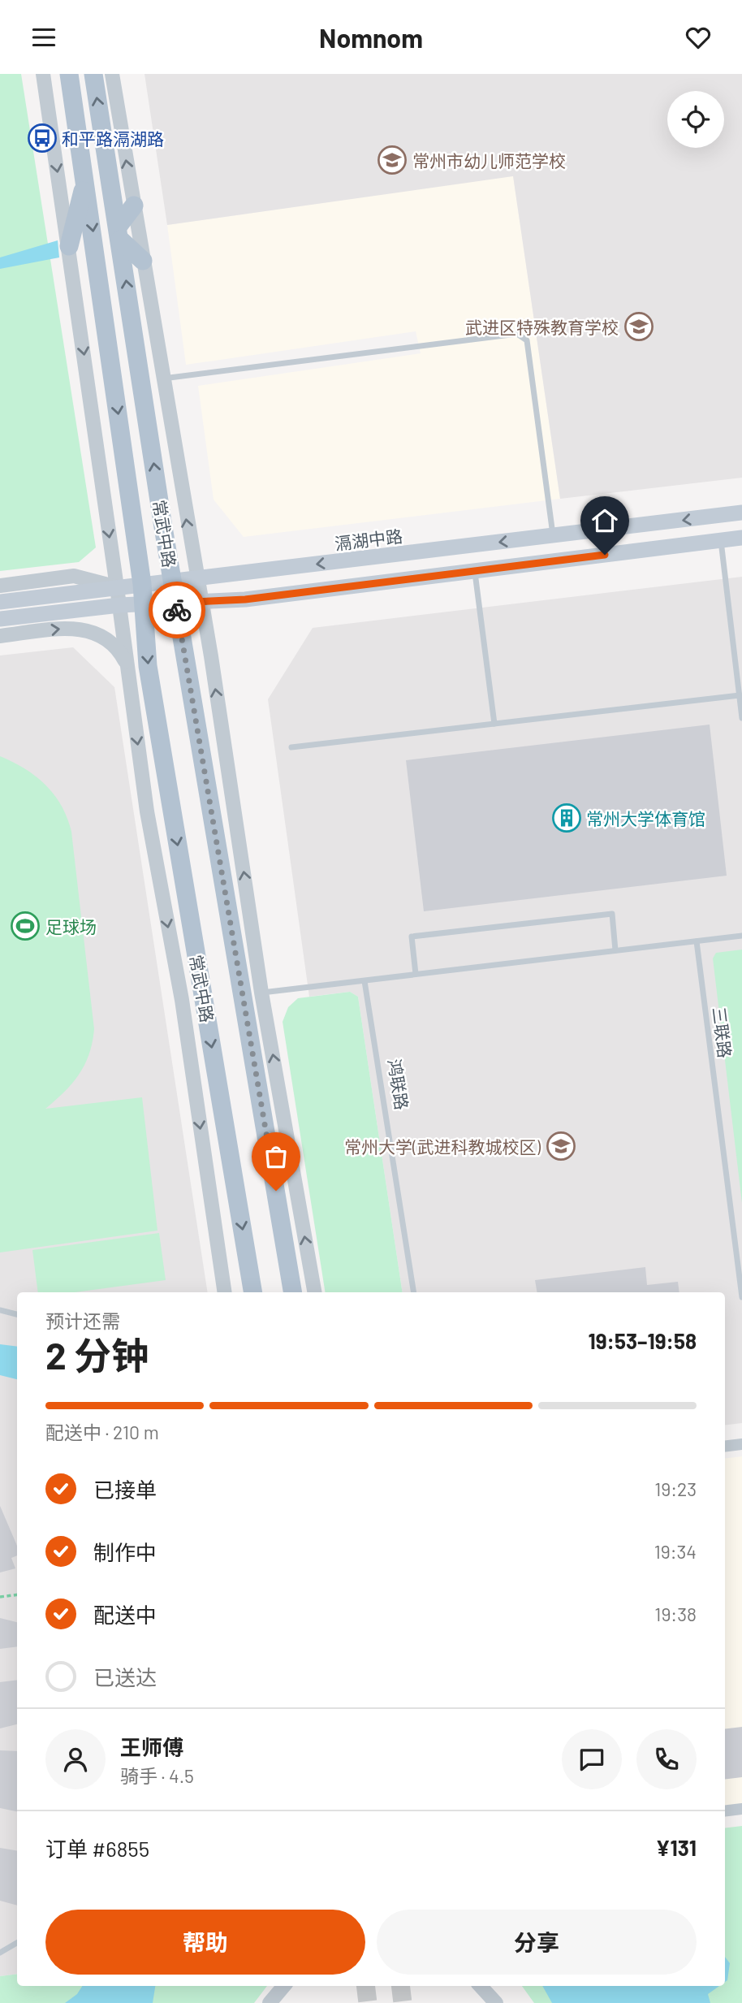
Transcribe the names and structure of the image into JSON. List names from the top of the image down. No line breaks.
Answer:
{"streets":{"main road":["常武中路","滆湖中路"],"lane":["三联路","鸿联路"]},"crossings":[["常武中路","滆湖中路"]],"places":{"bus stop":["和平路滆湖路"],"school or university":["常州市幼儿师范学校","武进区特殊教育学校","常州大学(武进科教城校区)"],"building":["常州大学体育馆"],"sports":["足球场"]},"page":{"header":"Nomnom","heading":["2 分钟","预计还需","19:53–19:58"],"panel":["王师傅","骑手 · 4.5","订单 #6855","¥131"],"bar":"配送中 · 210 m","list":[["已接单","19:23"],["制作中","19:34"],["配送中","19:38"],"已送达"],"buttons":["帮助","分享"]}}
